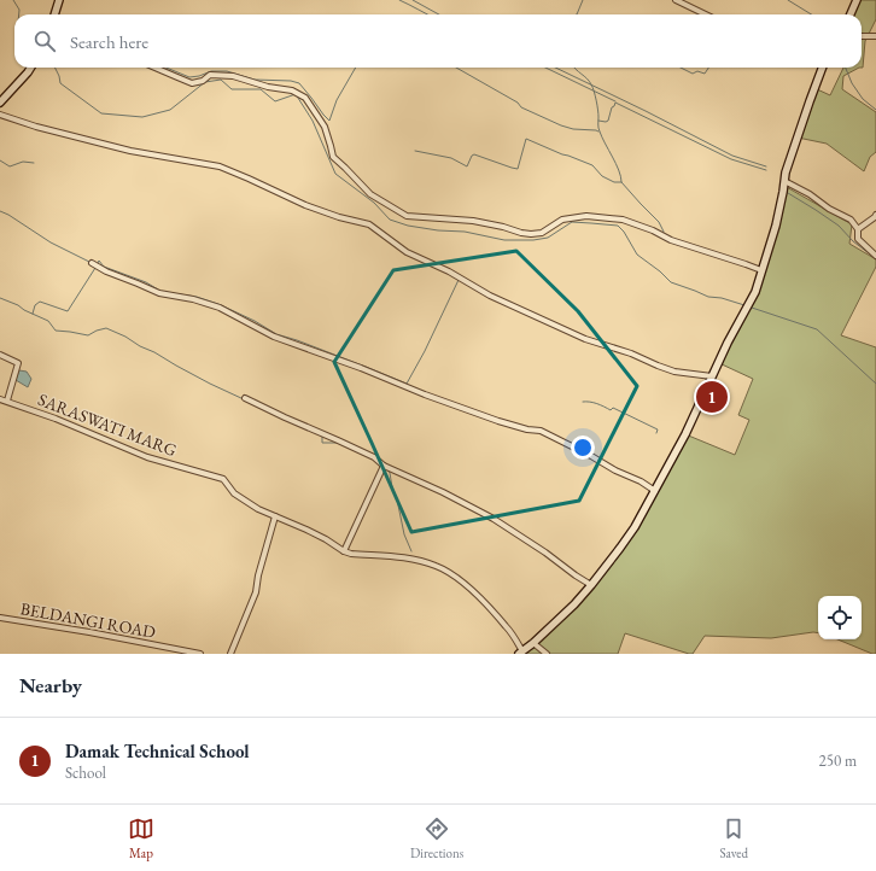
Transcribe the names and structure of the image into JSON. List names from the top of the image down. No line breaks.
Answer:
{"streets":{"street":["SARASWATI MARG","BELDANGI ROAD"]},"page":{"search":"Search here","pins":"1","heading":"Nearby","list":[{"mark":"1","name":"Damak Technical School","note":"School","value":"250 m"}],"nav":["Map","Directions","Saved"]}}
